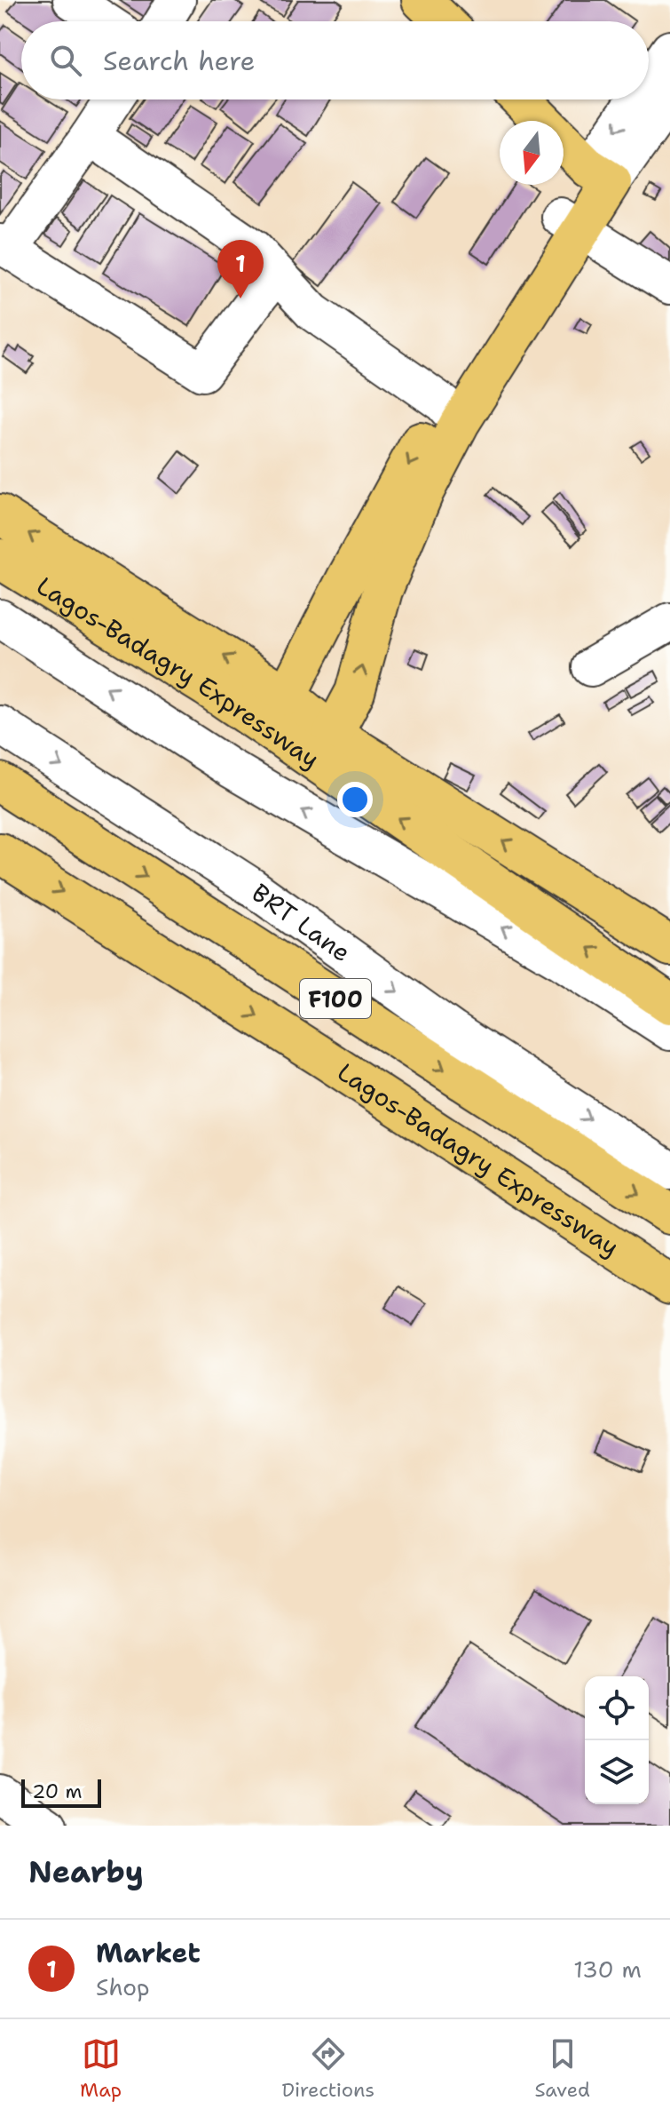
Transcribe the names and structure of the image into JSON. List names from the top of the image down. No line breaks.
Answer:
{"streets":{"main road":["Lagos-Badagry Expressway","F100"],"street":["BRT Lane"]},"scale_bar":"20 m","north":"bottom","page":{"search":"Search here","pins":"1","scale":"20 m","heading":"Nearby","list":[{"mark":"1","name":"Market","note":"Shop","value":"130 m"}],"nav":["Map","Directions","Saved"]}}
